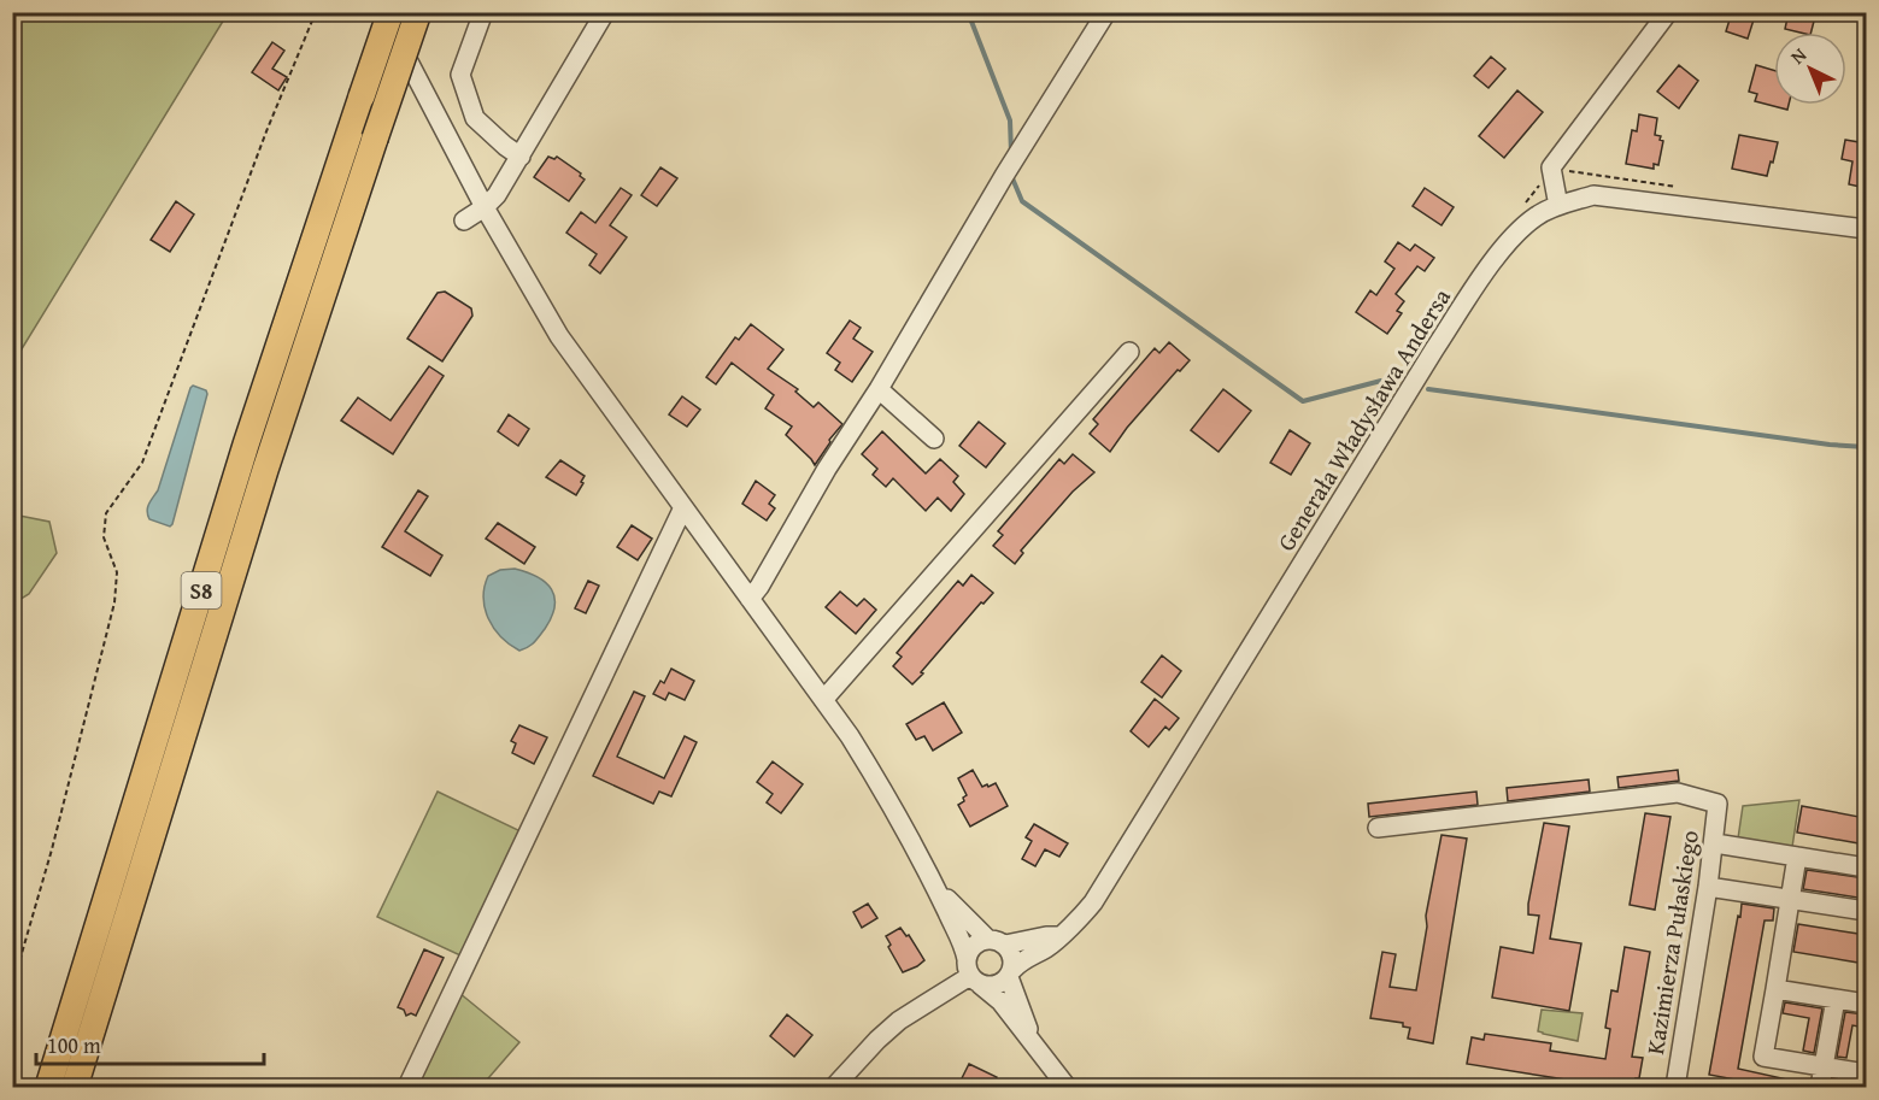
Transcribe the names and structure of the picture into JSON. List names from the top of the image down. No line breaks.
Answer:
{"streets":{"highway":["S8"],"street":["Generała Władysława Andersa","Kazimierza Pułaskiego"]},"scale_bar":"100 m","north":"top left"}
